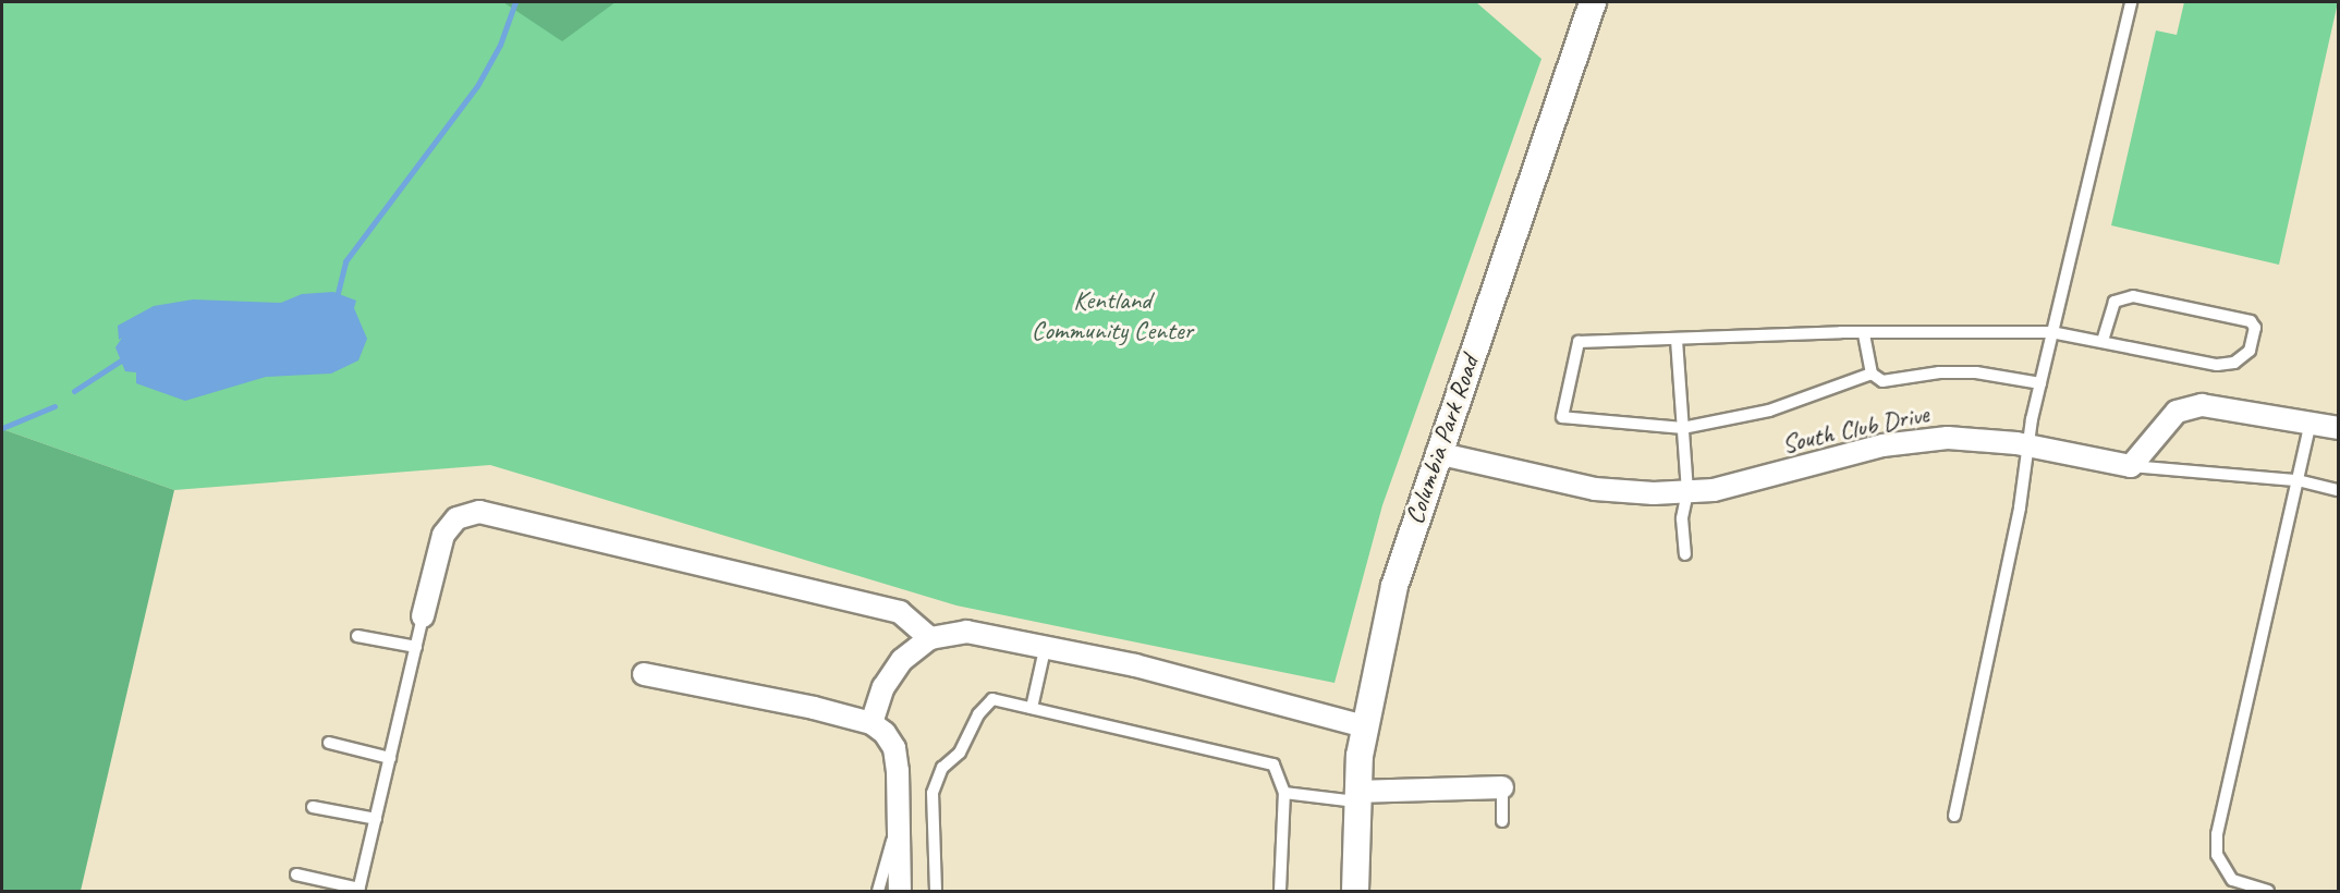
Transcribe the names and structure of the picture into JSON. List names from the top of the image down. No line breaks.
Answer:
{"streets":{"street":["South Club Drive","Columbia Park Road"]},"crossings":[["South Club Drive","Columbia Park Road"]],"parks":["Kentland Community Center"]}
